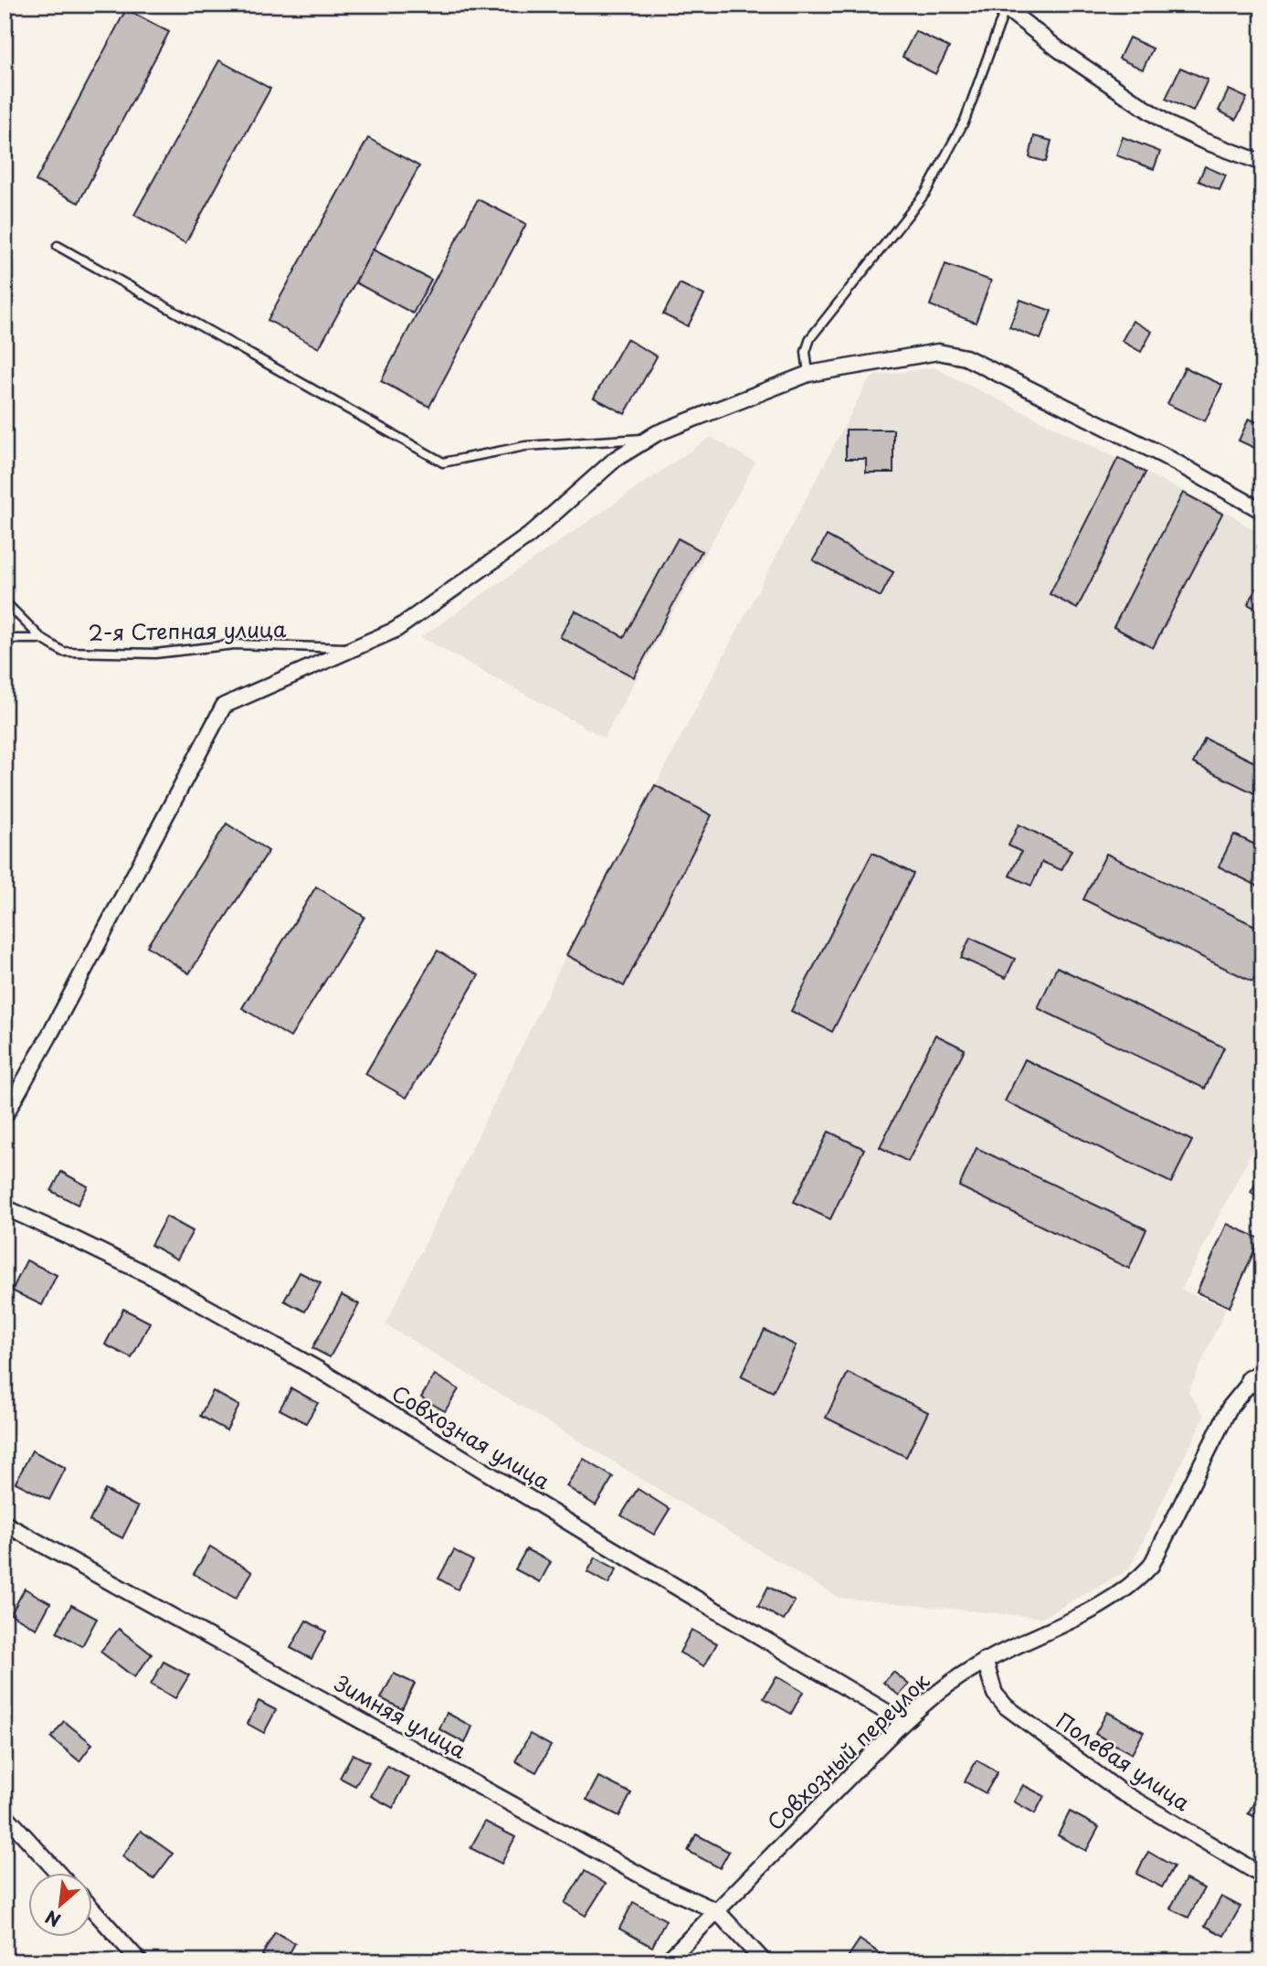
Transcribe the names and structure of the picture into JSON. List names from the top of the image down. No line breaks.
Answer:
{"streets":{"street":["Совхозная улица","Зимняя улица","Совхозный переулок","Полевая улица"],"lane":["2-я Степная улица"]},"crossings":[["Совхозная улица","Совхозный переулок"],["Зимняя улица","Совхозный переулок"],["Совхозный переулок","Полевая улица"]],"north":"bottom left"}
